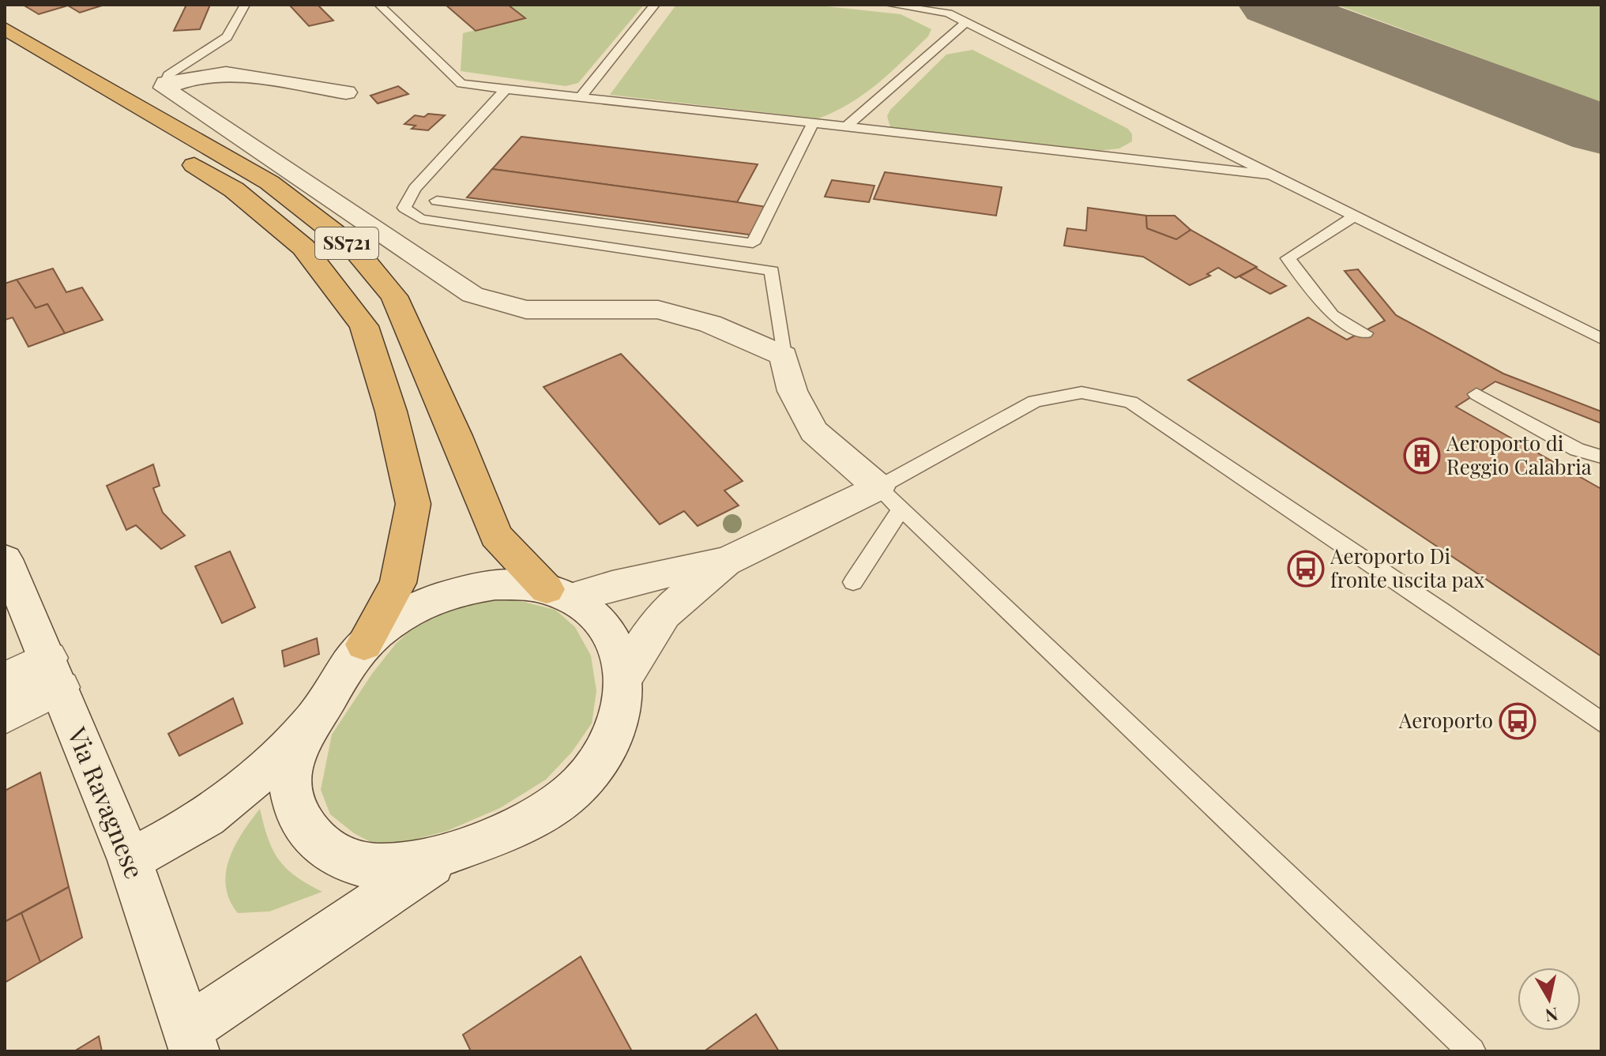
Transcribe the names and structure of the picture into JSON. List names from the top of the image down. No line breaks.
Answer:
{"streets":{"highway":["SS721"],"street":["Via Ravagnese"]},"places":{"building":["Aeroporto di Reggio Calabria"],"bus stop":["Aeroporto Di fronte uscita pax","Aeroporto"]},"north":"bottom"}
